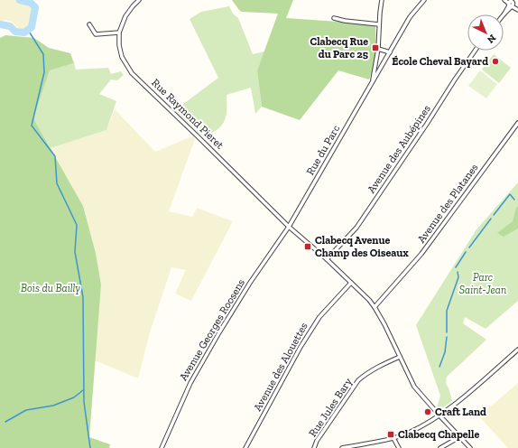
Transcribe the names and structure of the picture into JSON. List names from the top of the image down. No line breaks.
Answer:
{"streets":{"street":["Rue Raymond Pieret","Avenue des Aubépines","Rue du Parc","Avenue des Platanes","Avenue Georges Roosens","Avenue des Alouettes","Rue Jules Bary"]},"crossings":[["Rue Raymond Pieret","Avenue des Aubépines"],["Rue Raymond Pieret","Rue du Parc"],["Rue Raymond Pieret","Avenue des Platanes"],["Rue Raymond Pieret","Avenue Georges Roosens"],["Rue Raymond Pieret","Avenue des Alouettes"],["Rue Raymond Pieret","Rue Jules Bary"],["Rue du Parc","Avenue Georges Roosens"]],"parks":["Parc Saint-Jean","Bois du Bailly"],"places":{"transit":["Clabecq Rue du Parc 25","Clabecq Avenue Champ des Oiseaux","Clabecq Chapelle"],"other":["École Cheval Bayard","Craft Land"]},"north":"bottom right"}
